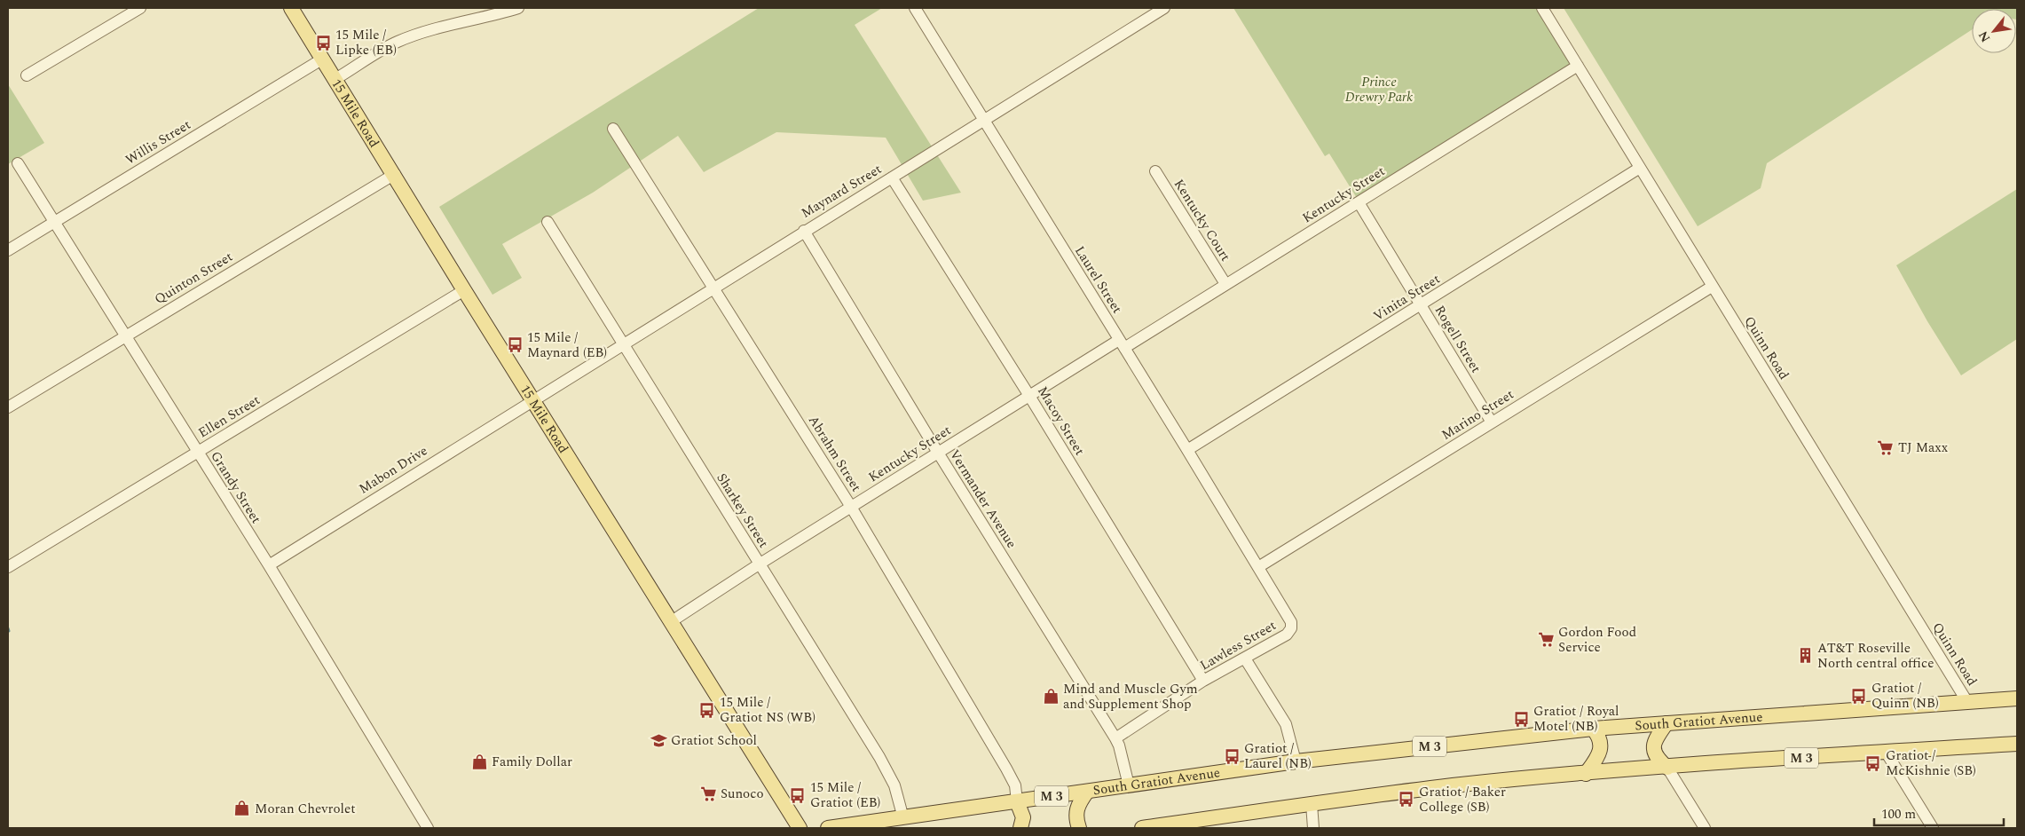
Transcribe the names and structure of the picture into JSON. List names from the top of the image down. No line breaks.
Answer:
{"streets":{"main road":["15 Mile Road","South Gratiot Avenue","M 3"],"street":["Willis Street","Maynard Street","Kentucky Street","Kentucky Court","Quinton Street","Laurel Street","Vinita Street","Rogell Street","Quinn Road","Marino Street","Ellen Street","Macoy Street","Abrahm Street","Mabon Drive","Grandy Street","Vermander Avenue","Sharkey Street","Lawless Street"]},"crossings":[["15 Mile Road","Willis Street"],["15 Mile Road","Maynard Street"],["15 Mile Road","Kentucky Street"],["15 Mile Road","Quinton Street"],["15 Mile Road","Ellen Street"],["15 Mile Road","Mabon Drive"],["Willis Street","Grandy Street"],["Maynard Street","Laurel Street"],["Maynard Street","Macoy Street"],["Maynard Street","Abrahm Street"],["Maynard Street","Mabon Drive"],["Maynard Street","Vermander Avenue"],["Maynard Street","Sharkey Street"],["Kentucky Street","Kentucky Court"],["Kentucky Street","Laurel Street"],["Kentucky Street","Rogell Street"],["Kentucky Street","Quinn Road"],["Kentucky Street","Macoy Street"],["Kentucky Street","Abrahm Street"],["Kentucky Street","Vermander Avenue"],["Kentucky Street","Sharkey Street"],["Quinton Street","Grandy Street"],["Laurel Street","Vinita Street"],["Laurel Street","Marino Street"],["Laurel Street","Lawless Street"],["Vinita Street","Rogell Street"],["Vinita Street","Quinn Road"],["Rogell Street","Marino Street"],["Quinn Road","Marino Street"],["Quinn Road","South Gratiot Avenue"],["Marino Street","Lawless Street"],["Ellen Street","Grandy Street"],["Macoy Street","Lawless Street"],["Abrahm Street","South Gratiot Avenue"],["Mabon Drive","Grandy Street"],["Vermander Avenue","Lawless Street"],["Vermander Avenue","South Gratiot Avenue"],["Sharkey Street","South Gratiot Avenue"]],"parks":["Prince Drewry Park"],"places":{"bus stop":["15 Mile / Lipke (EB)","15 Mile / Maynard (EB)","Gratiot / Quinn (NB)","15 Mile / Gratiot NS (WB)","Gratiot / Royal Motel (NB)","Gratiot / Laurel (NB)","Gratiot / McKishnie (SB)","15 Mile / Gratiot (EB)","Gratiot / Baker College (SB)"],"supermarket":["TJ Maxx","Gordon Food Service","Sunoco"],"building":["AT&T Roseville North central office"],"shop":["Mind and Muscle Gym and Supplement Shop","Family Dollar","Moran Chevrolet"],"school or university":["Gratiot School"]},"scale_bar":"100 m","north":"bottom left"}
